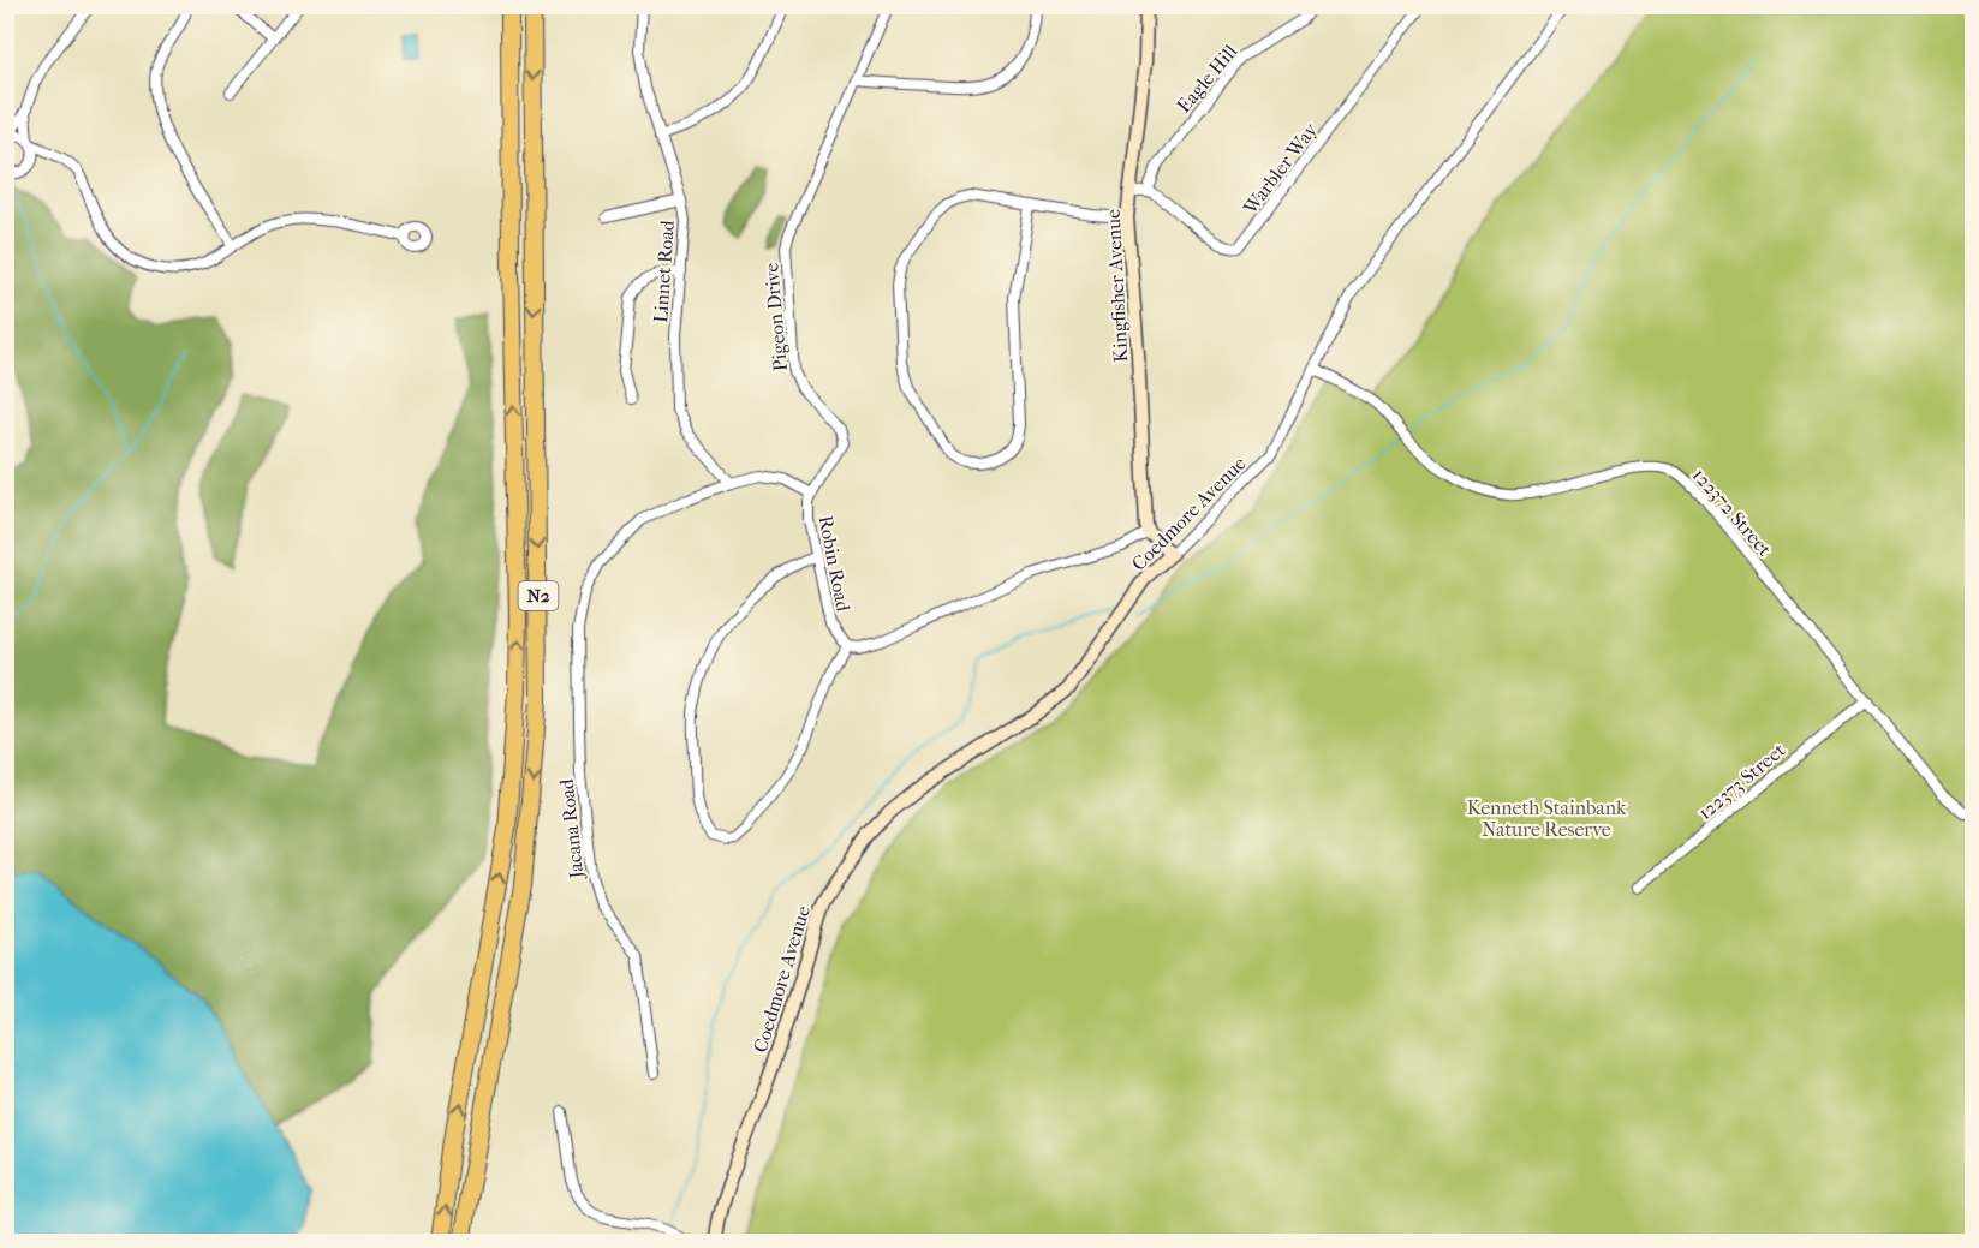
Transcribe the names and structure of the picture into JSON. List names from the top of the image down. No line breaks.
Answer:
{"streets":{"highway":["N2"],"street":["Eagle Hill","Warbler Way","Linnet Road","Kingfisher Avenue","Pigeon Drive","122372 Street","Coedmore Avenue","Robin Road","122373 Street","Jacana Road"]},"crossings":[["Eagle Hill","Warbler Way"],["Linnet Road","Robin Road"],["Pigeon Drive","Robin Road"],["122372 Street","Coedmore Avenue"],["122372 Street","122373 Street"],["Robin Road","Jacana Road"]],"parks":["Kenneth Stainbank Nature Reserve"]}
